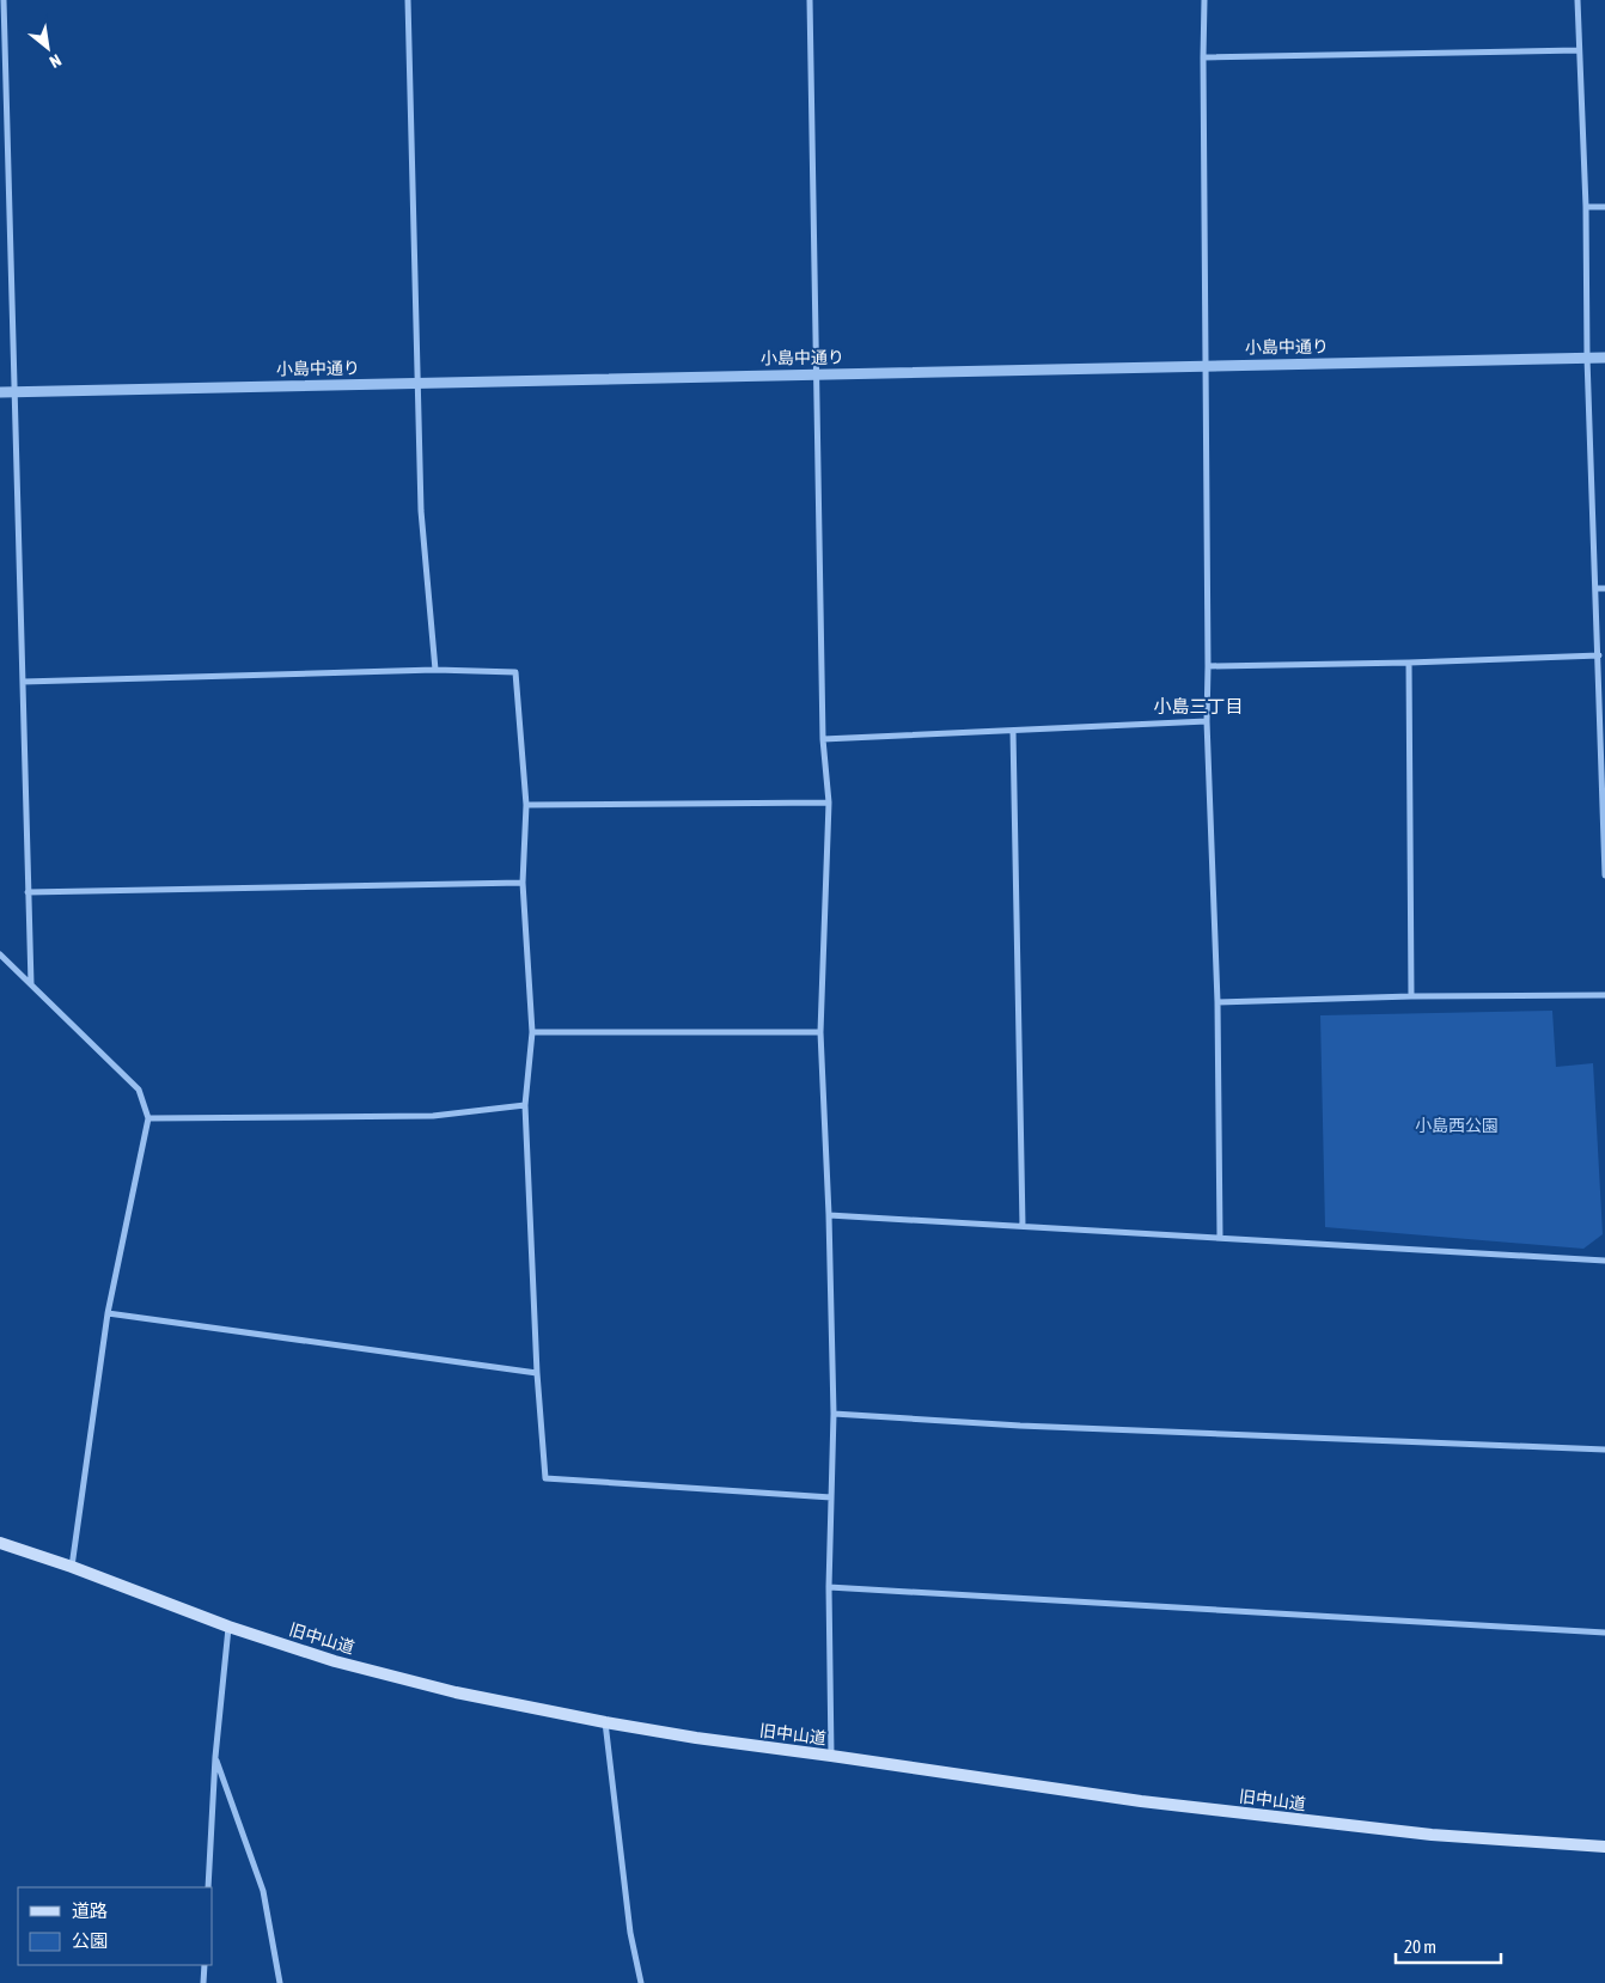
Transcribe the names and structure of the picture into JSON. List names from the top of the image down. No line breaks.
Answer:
{"streets":{"main road":["旧中山道"],"street":["小島中通り"]},"districts":["小島三丁目"],"parks":["小島西公園"],"legend":["道路","公園"],"scale_bar":"20 m","north":"bottom right"}
